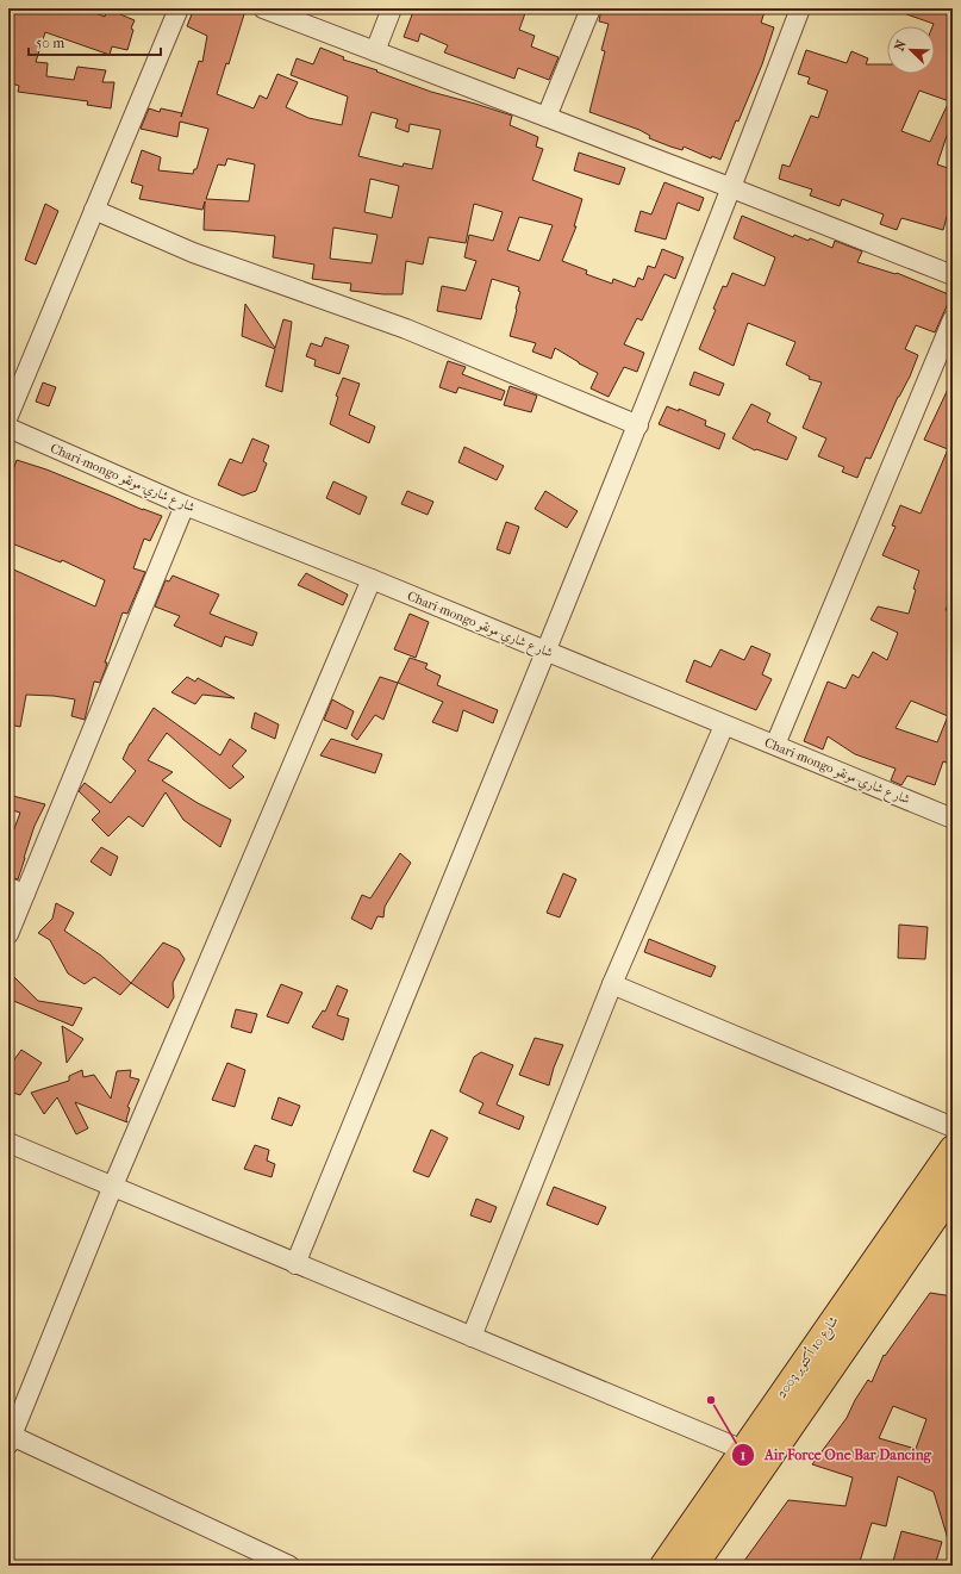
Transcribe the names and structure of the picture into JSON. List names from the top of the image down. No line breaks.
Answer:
{"streets":{"highway":["شارع 10 أكتوبر 2003"],"street":["Chari-mongo شار ع شاري-مونقو"]},"places":["Air Force One Bar Dancing"],"scale_bar":"50 m","north":"top left"}
